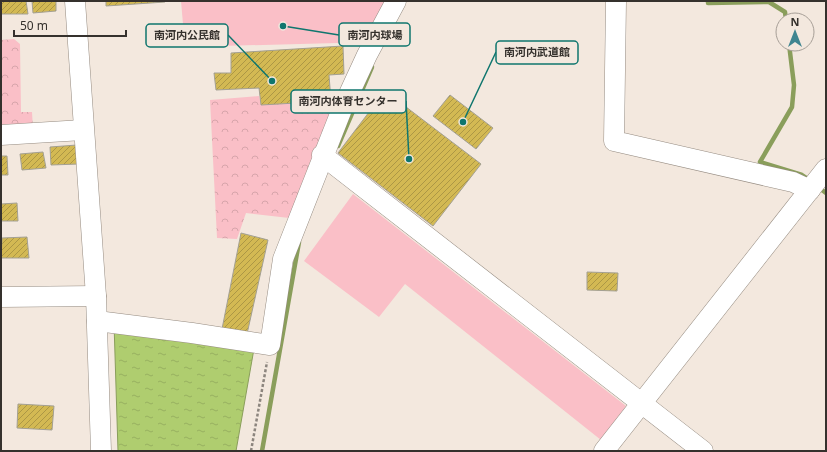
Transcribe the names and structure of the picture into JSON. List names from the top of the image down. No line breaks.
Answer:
{"places":["南河内球場","南河内公民館","南河内武道館","南河内体育センター"],"scale_bar":"50 m","north":"top"}
